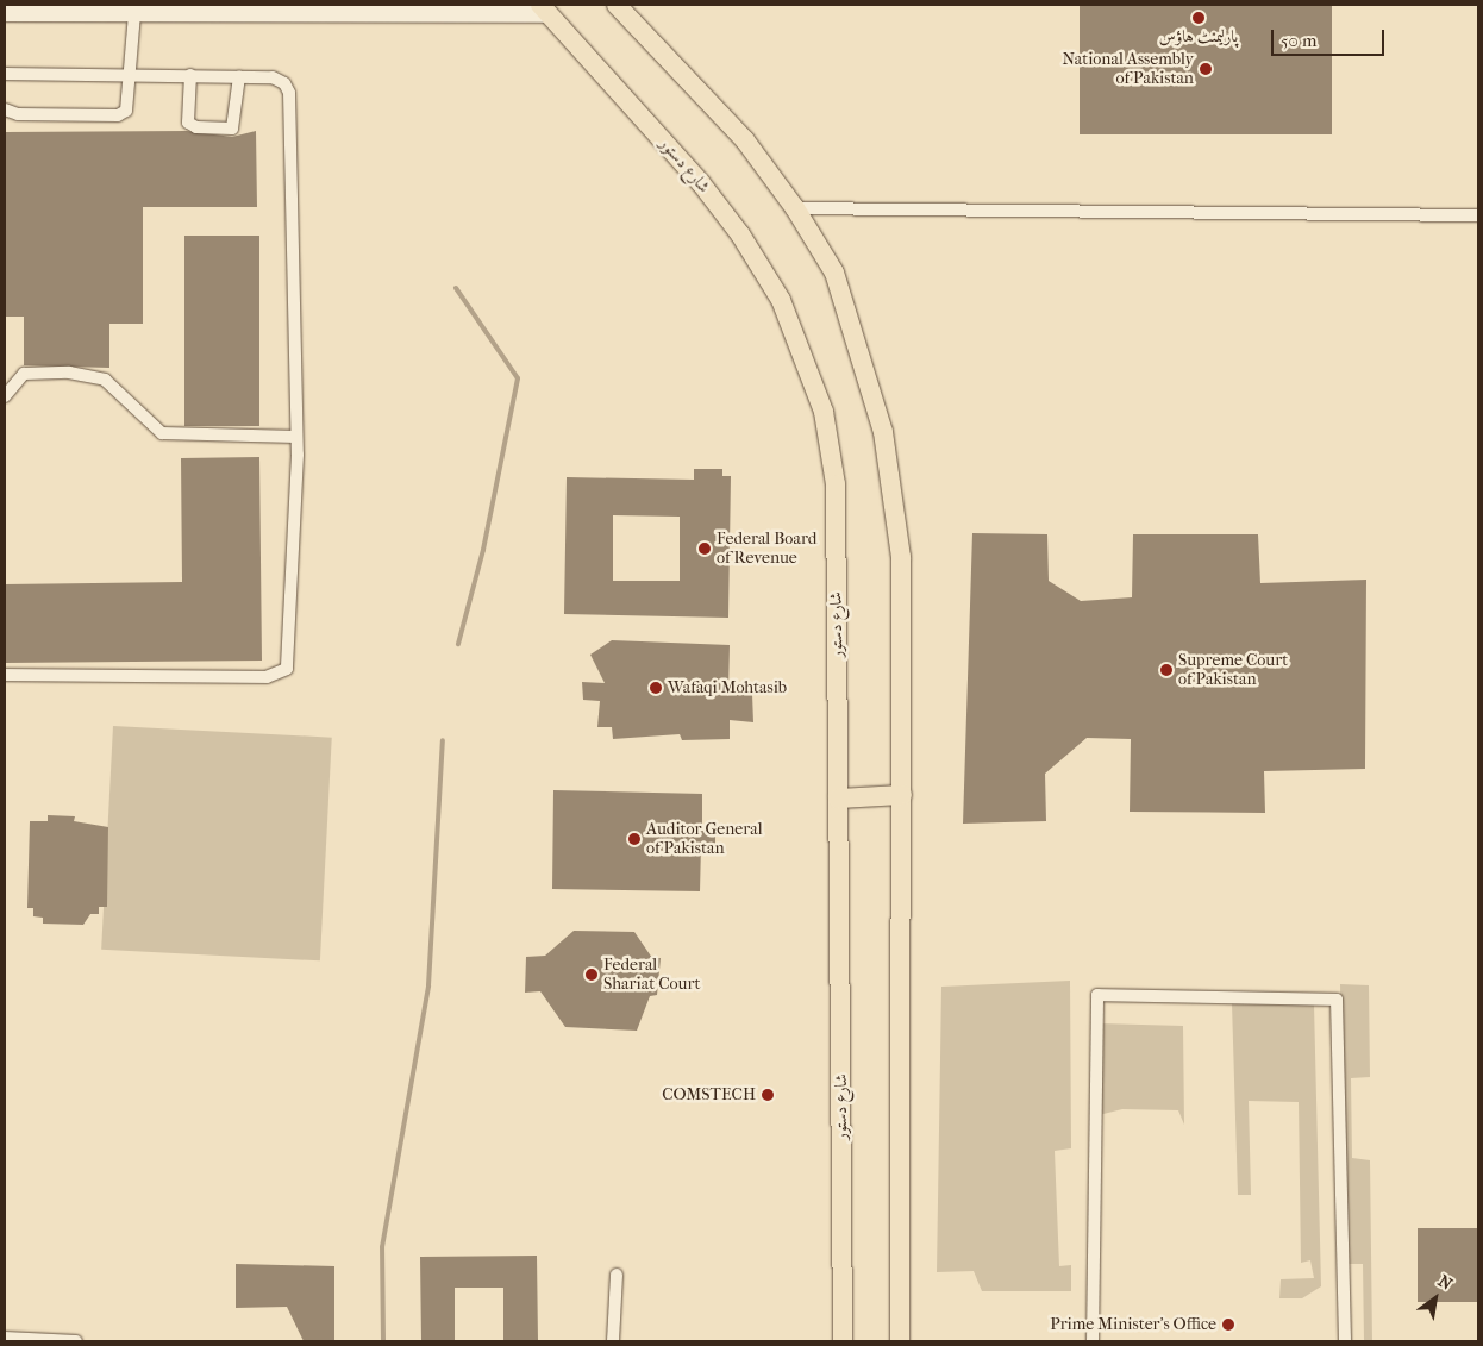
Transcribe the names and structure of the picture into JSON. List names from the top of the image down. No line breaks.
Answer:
{"streets":{"main road":["شارع دستور"]},"places":["پارلیمنٹ ہاؤس","National Assembly of Pakistan","Federal Board of Revenue","Supreme Court of Pakistan","Wafaqi Mohtasib","Auditor General of Pakistan","Federal Shariat Court","COMSTECH","Prime Minister's Office"],"scale_bar":"50 m","north":"top right"}
